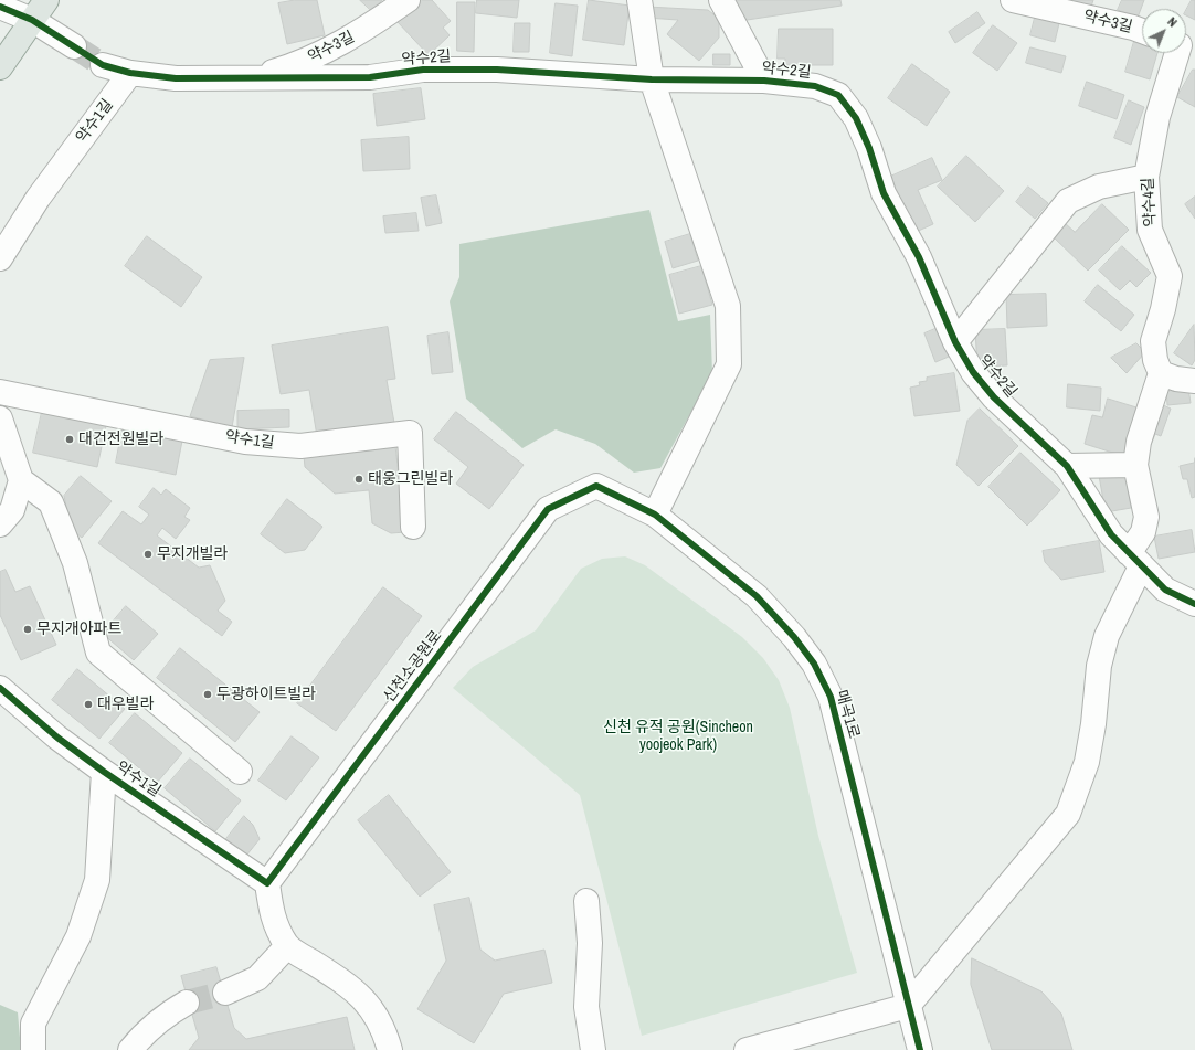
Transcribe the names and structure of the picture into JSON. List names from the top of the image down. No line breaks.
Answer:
{"streets":{"street":["약수3길","약수2길","약수1길","약수4길","신천소공원로","매곡1로"]},"crossings":[["약수3길","약수2길"],["약수2길","약수1길"],["약수1길","신천소공원로"],["신천소공원로","매곡1로"]],"parks":["신천 유적 공원(Sincheon yoojeok Park)"],"places":["대건전원빌라","태웅그린빌라","무지개빌라","무지개아파트","두광하이트빌라","대우빌라"],"north":"top right"}
